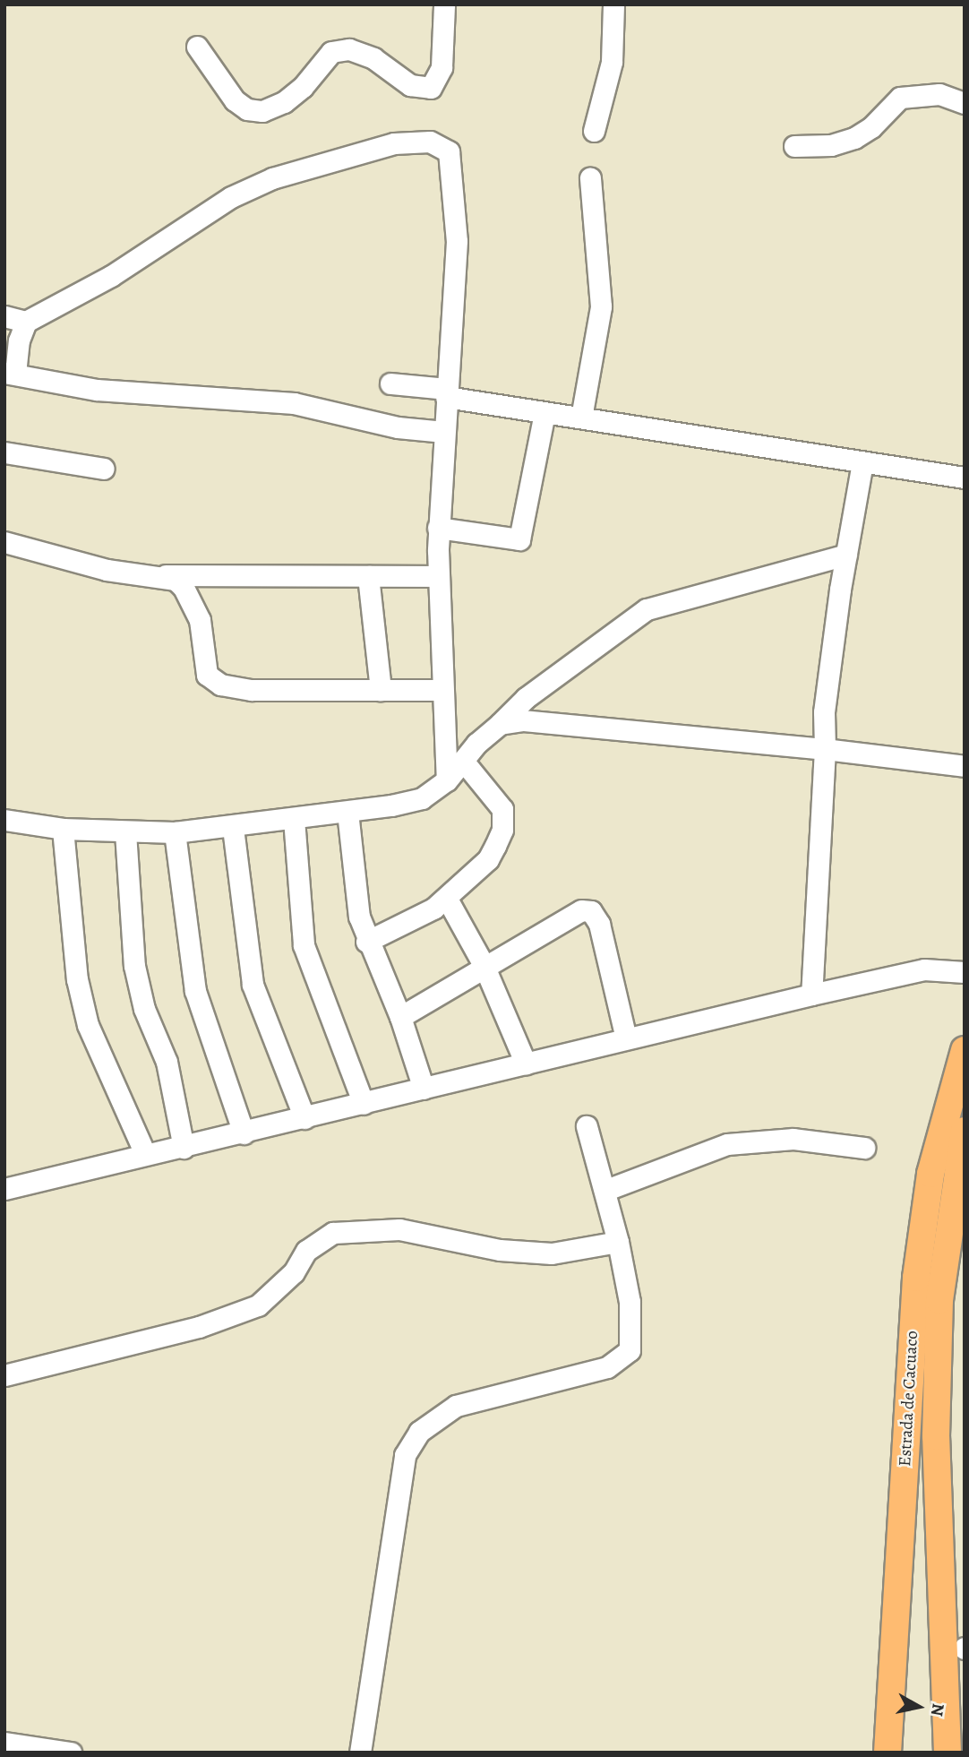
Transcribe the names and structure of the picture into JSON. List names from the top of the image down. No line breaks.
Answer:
{"streets":{"main road":["Estrada de Cacuaco"]},"north":"right"}
